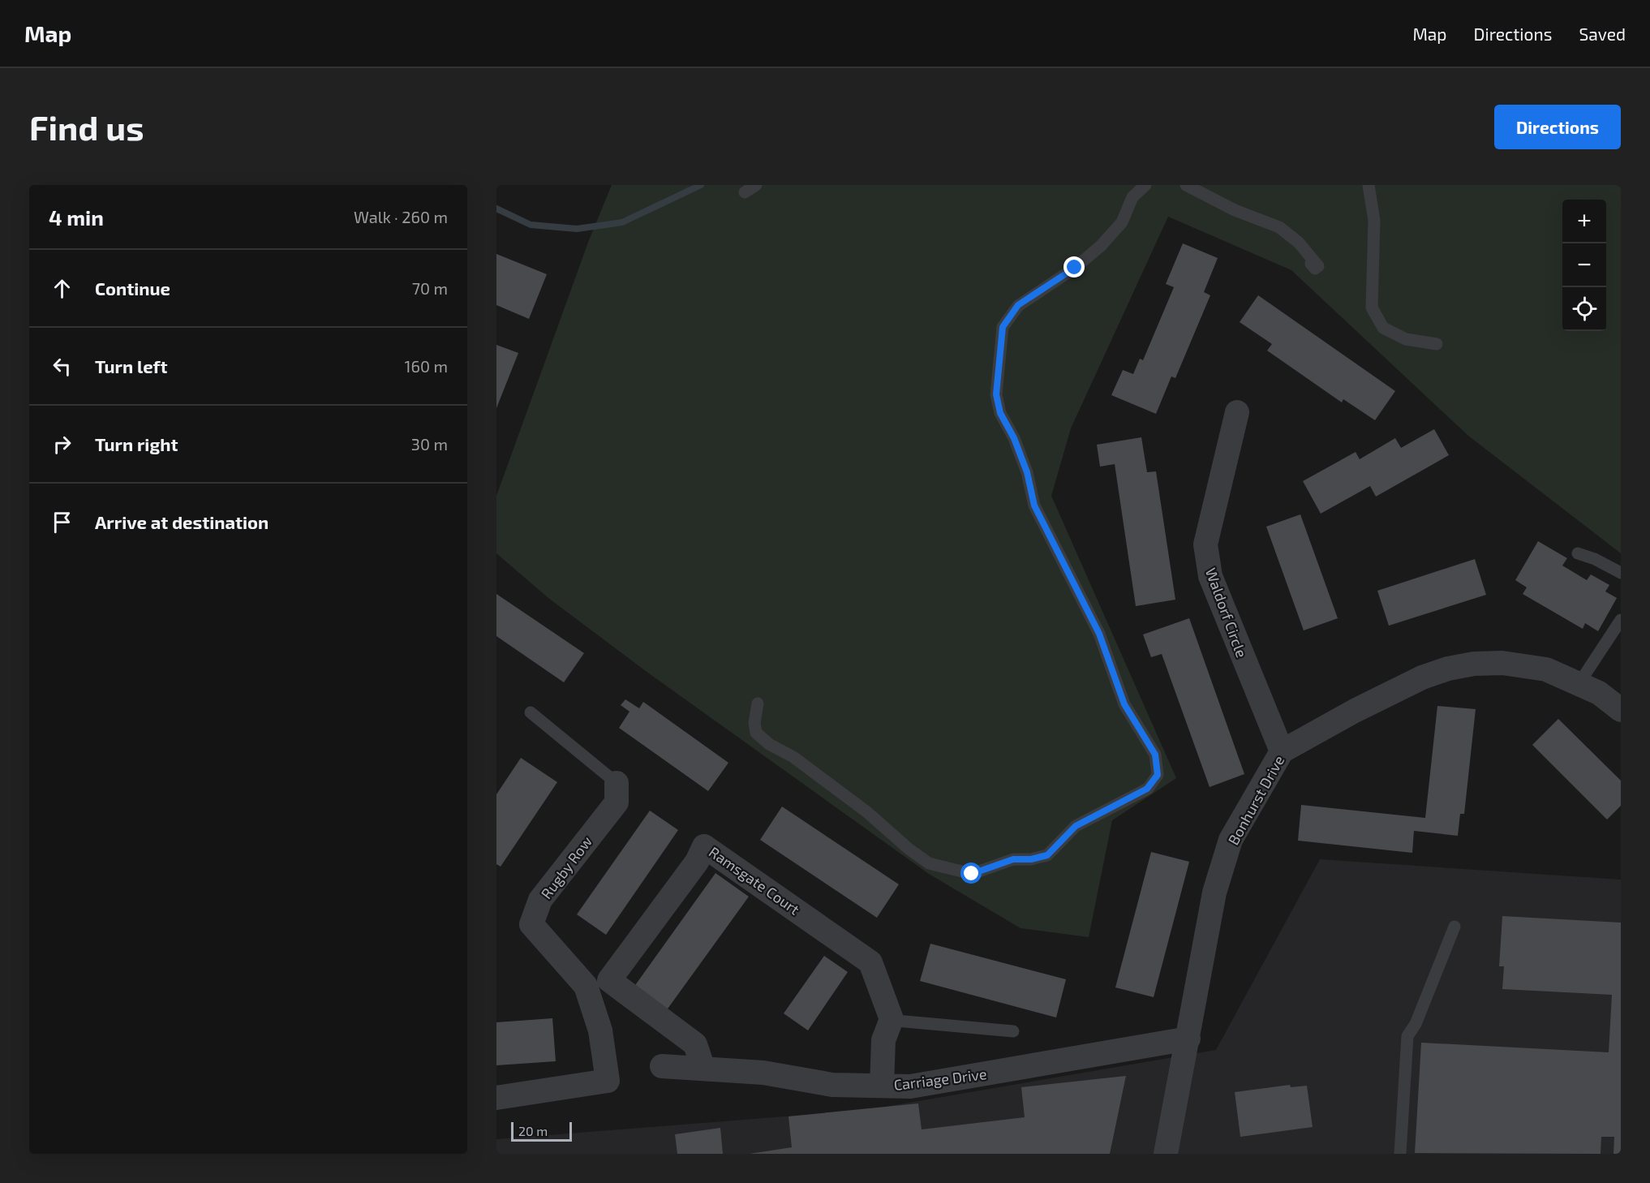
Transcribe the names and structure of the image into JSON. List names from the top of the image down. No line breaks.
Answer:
{"streets":{"street":["Waldorf Circle","Bonhurst Drive","Rugby Row","Ramsgate Court","Carriage Drive"]},"crossings":[["Waldorf Circle","Bonhurst Drive"],["Bonhurst Drive","Carriage Drive"],["Ramsgate Court","Carriage Drive"]],"scale_bar":"20 m","page":{"header":"Map","nav":["Map","Directions","Saved"],"buttons":"Directions","title":"Find us","heading":["4 min","Walk · 260 m"],"map_buttons":["+","−"],"list":[["Continue","70 m"],["Turn left","160 m"],["Turn right","30 m"],"Arrive at destination"],"scale":"20 m"}}
